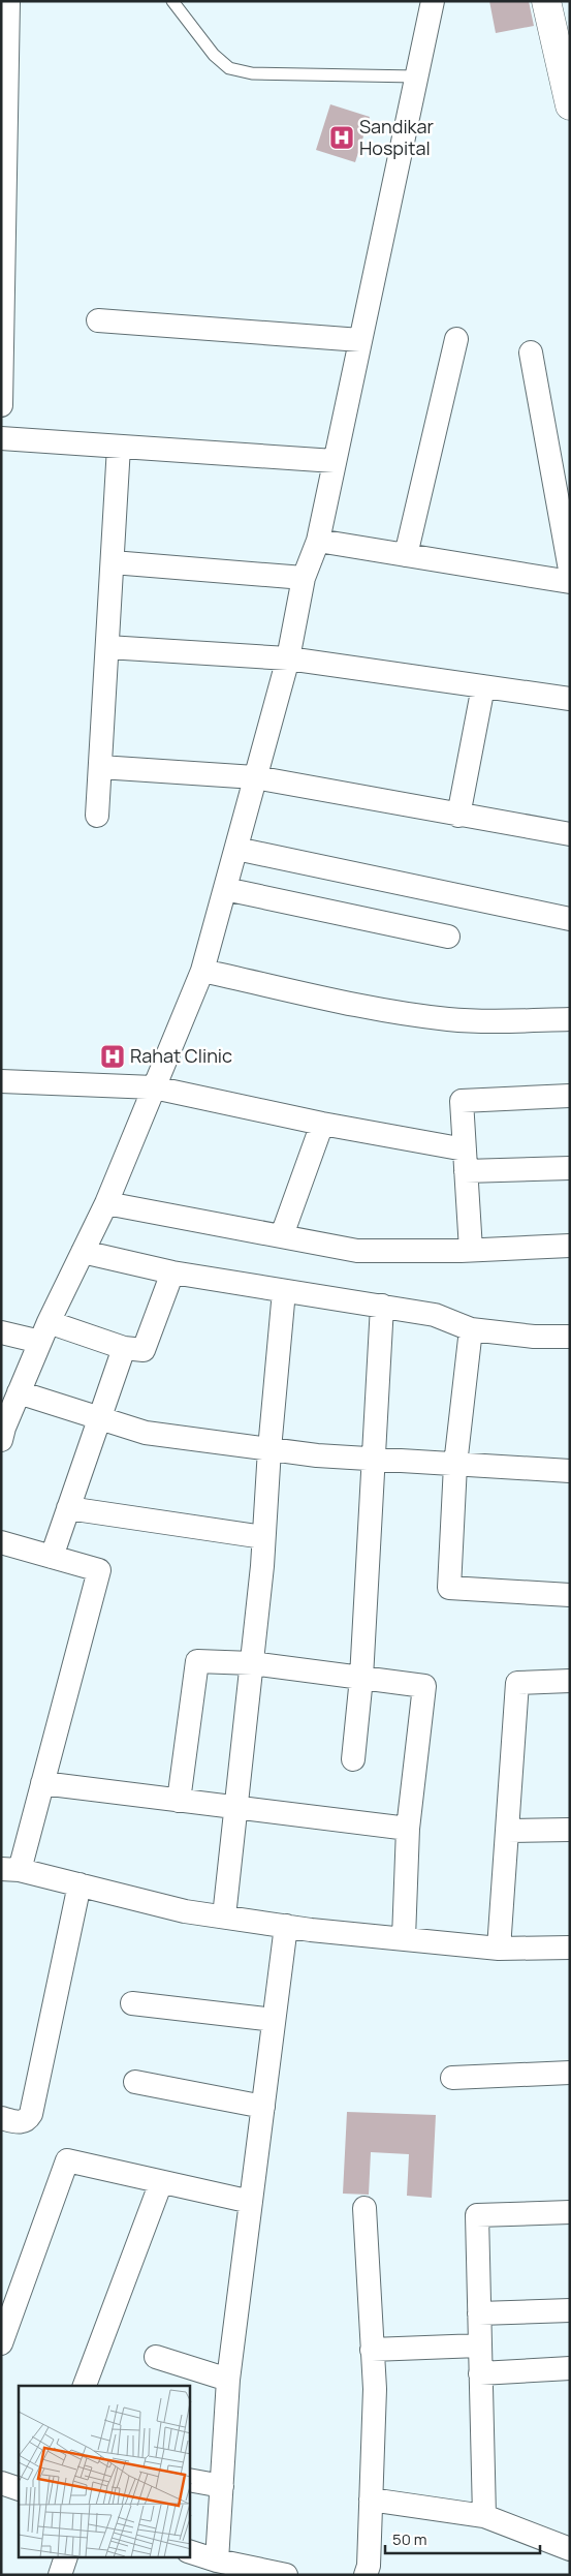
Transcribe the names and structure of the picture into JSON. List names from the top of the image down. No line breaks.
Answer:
{"places":{"hospital":["Sandikar Hospital","Rahat Clinic"]},"scale_bar":"50 m"}
